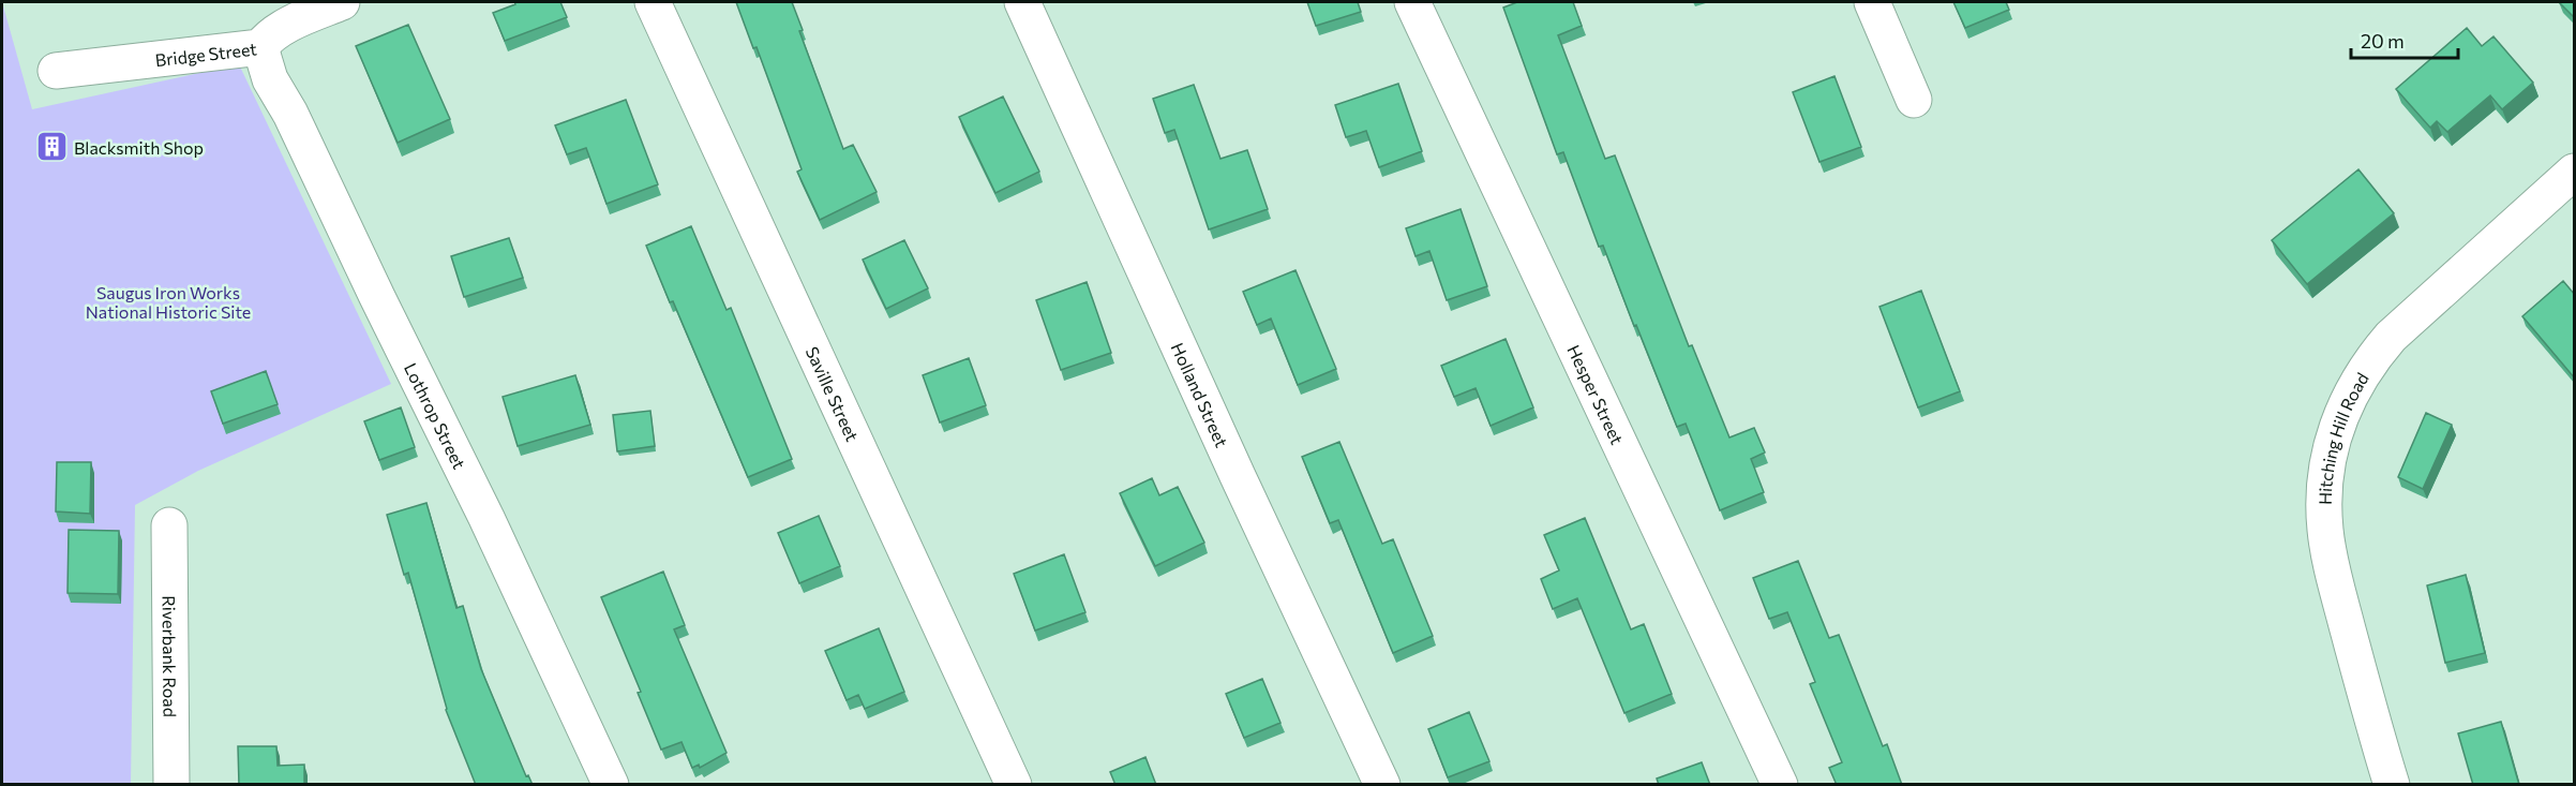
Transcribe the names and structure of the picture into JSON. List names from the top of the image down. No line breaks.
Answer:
{"streets":{"street":["Bridge Street","Saville Street","Holland Street","Hesper Street","Lothrop Street","Hitching Hill Road","Riverbank Road"]},"crossings":[["Bridge Street","Lothrop Street"]],"parks":["Saugus Iron Works National Historic Site"],"places":{"building":["Blacksmith Shop"]},"scale_bar":"20 m"}
